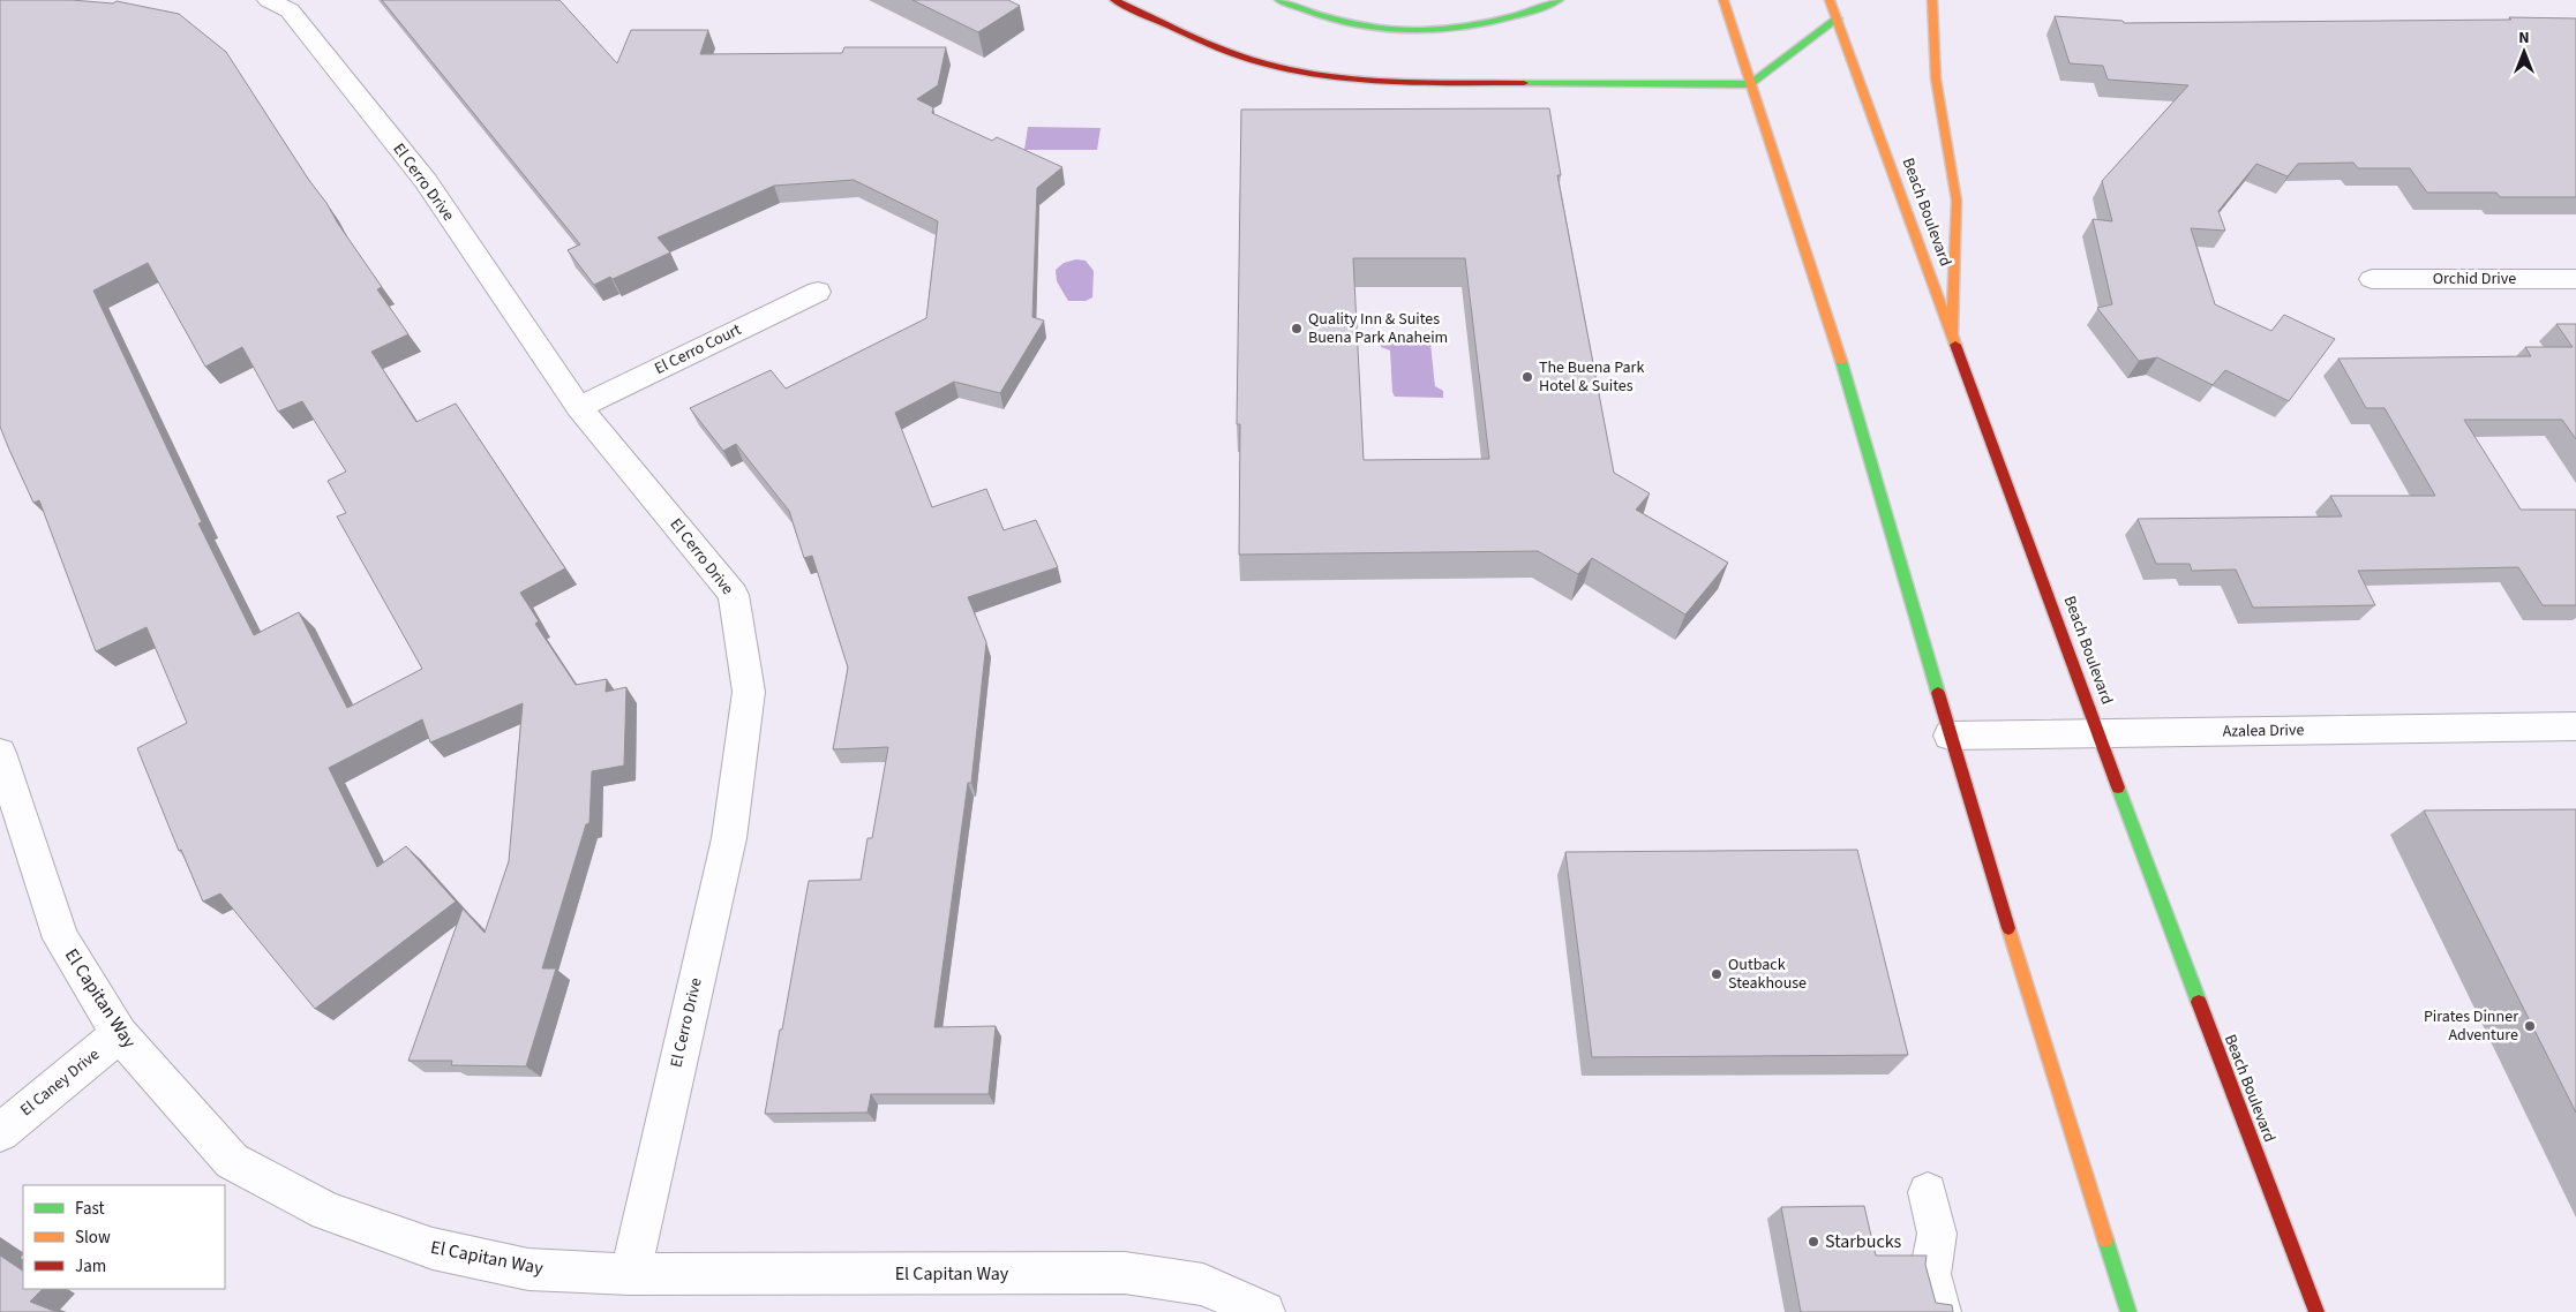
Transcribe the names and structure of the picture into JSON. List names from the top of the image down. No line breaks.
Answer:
{"streets":{"main road":["Beach Boulevard"],"street":["El Cerro Drive","Orchid Drive","El Cerro Court","Azalea Drive","El Capitan Way","El Caney Drive"]},"crossings":[["El Cerro Drive","El Cerro Court"],["El Cerro Drive","El Capitan Way"],["Beach Boulevard","Azalea Drive"],["El Capitan Way","El Caney Drive"]],"places":["Quality Inn & Suites Buena Park Anaheim","The Buena Park Hotel & Suites","Outback Steakhouse","Pirates Dinner Adventure","Starbucks"],"legend":["Fast","Slow","Jam"],"north":"top"}
